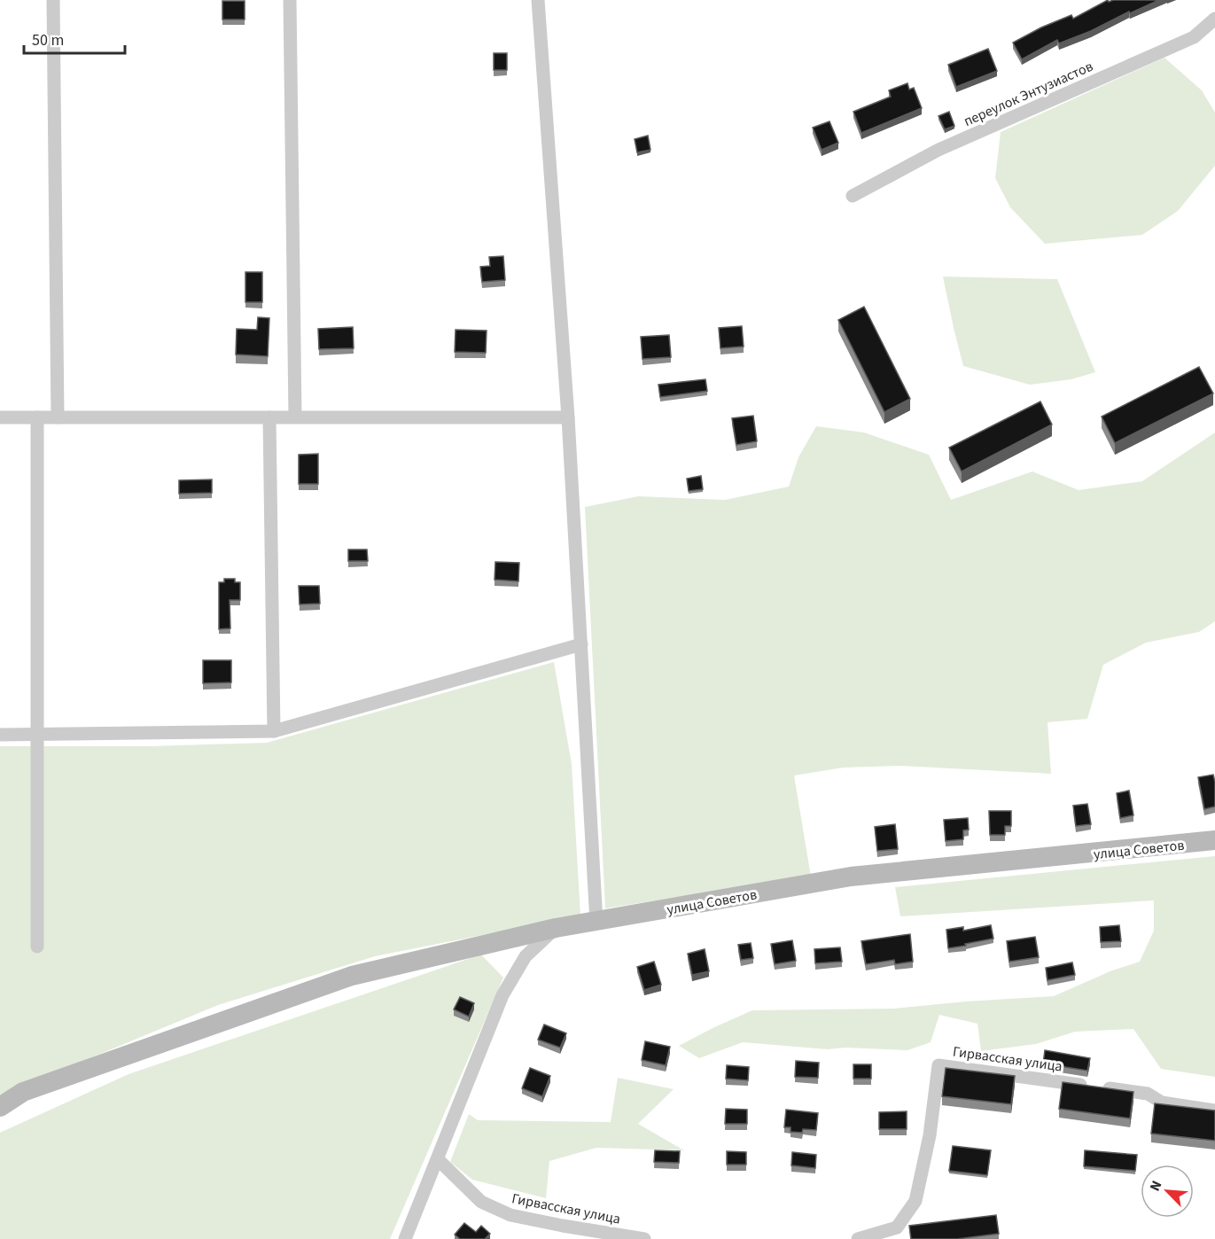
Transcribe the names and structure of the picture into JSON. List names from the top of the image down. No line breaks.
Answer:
{"streets":{"main road":["улица Советов"],"street":["переулок Энтузиастов","Гирвасская улица"]},"scale_bar":"50 m","north":"top left"}
